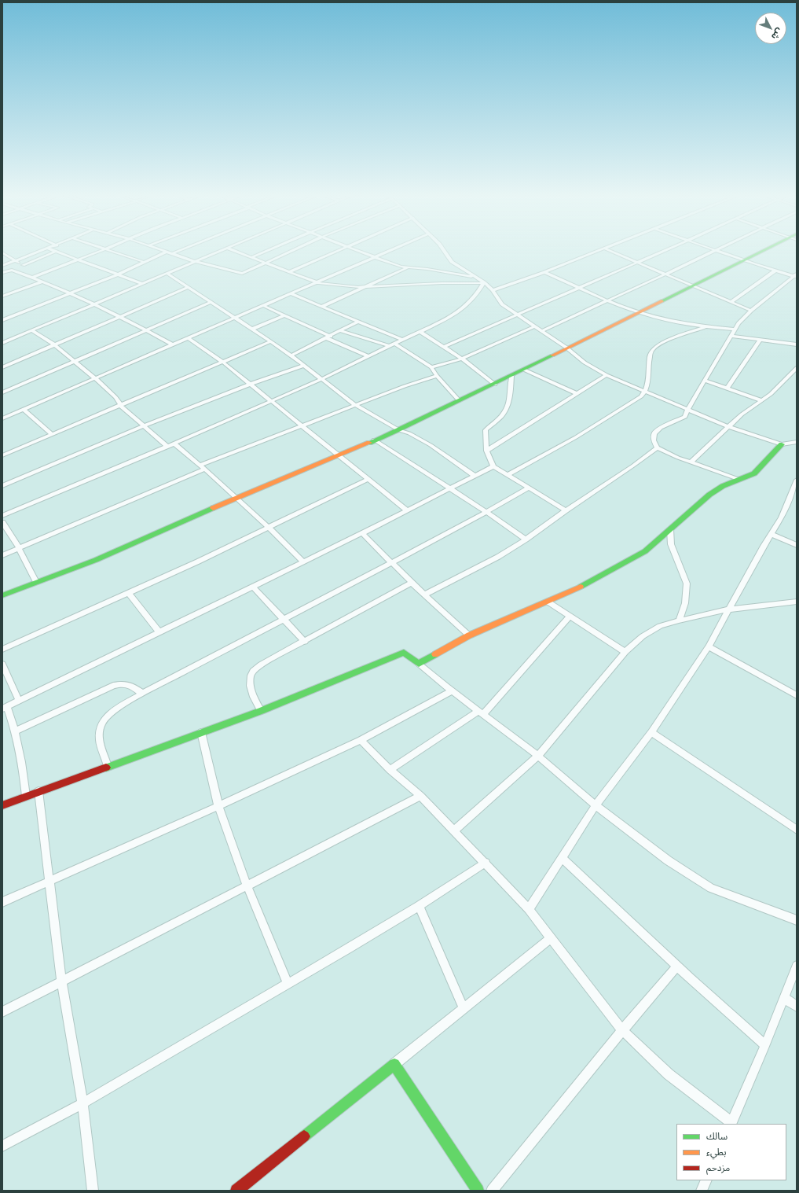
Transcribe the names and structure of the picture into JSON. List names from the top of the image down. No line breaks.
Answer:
{"legend":["سالك","بطيء","مزدحم"],"north":"bottom right"}
